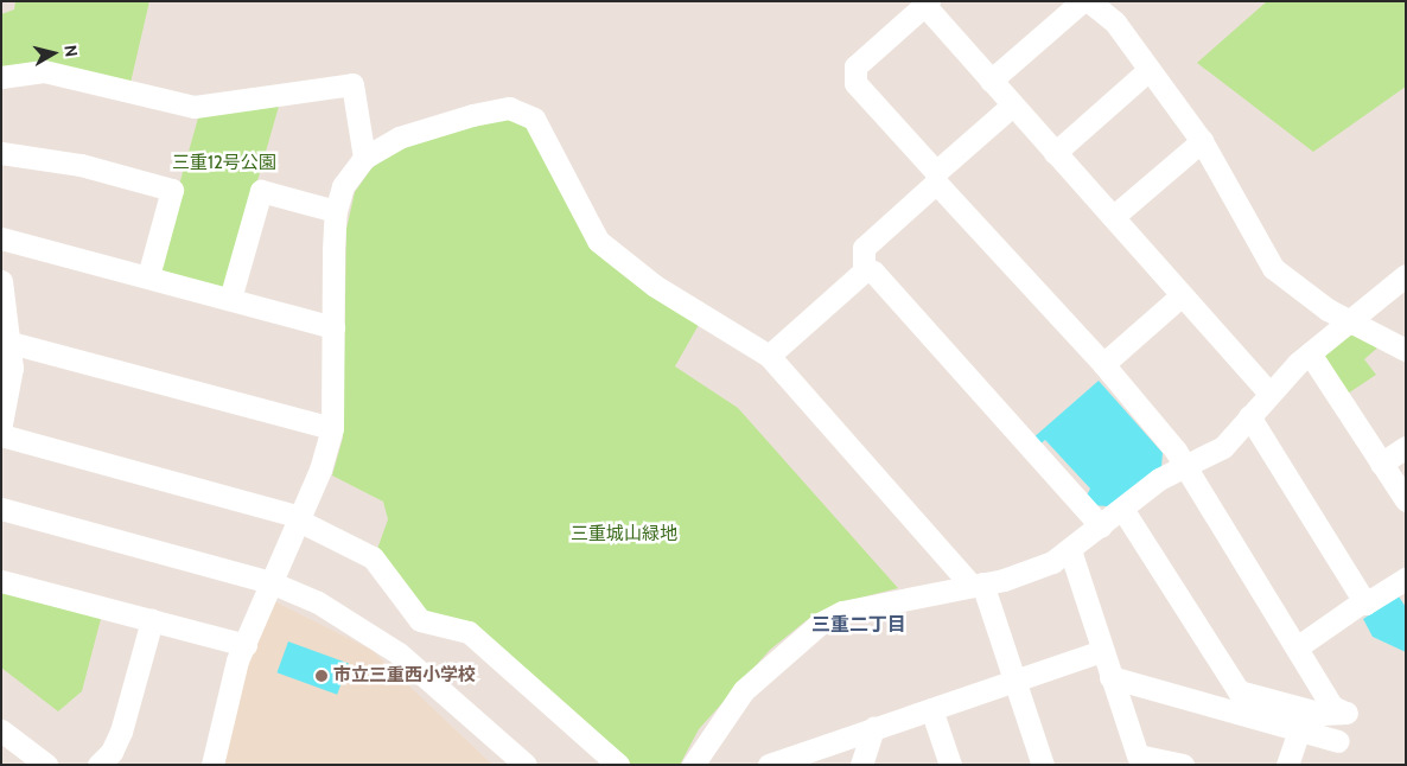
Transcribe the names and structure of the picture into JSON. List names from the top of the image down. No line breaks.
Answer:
{"districts":["三重二丁目"],"parks":["三重12号公園","三重城山緑地"],"places":["市立三重西小学校"],"north":"right"}
